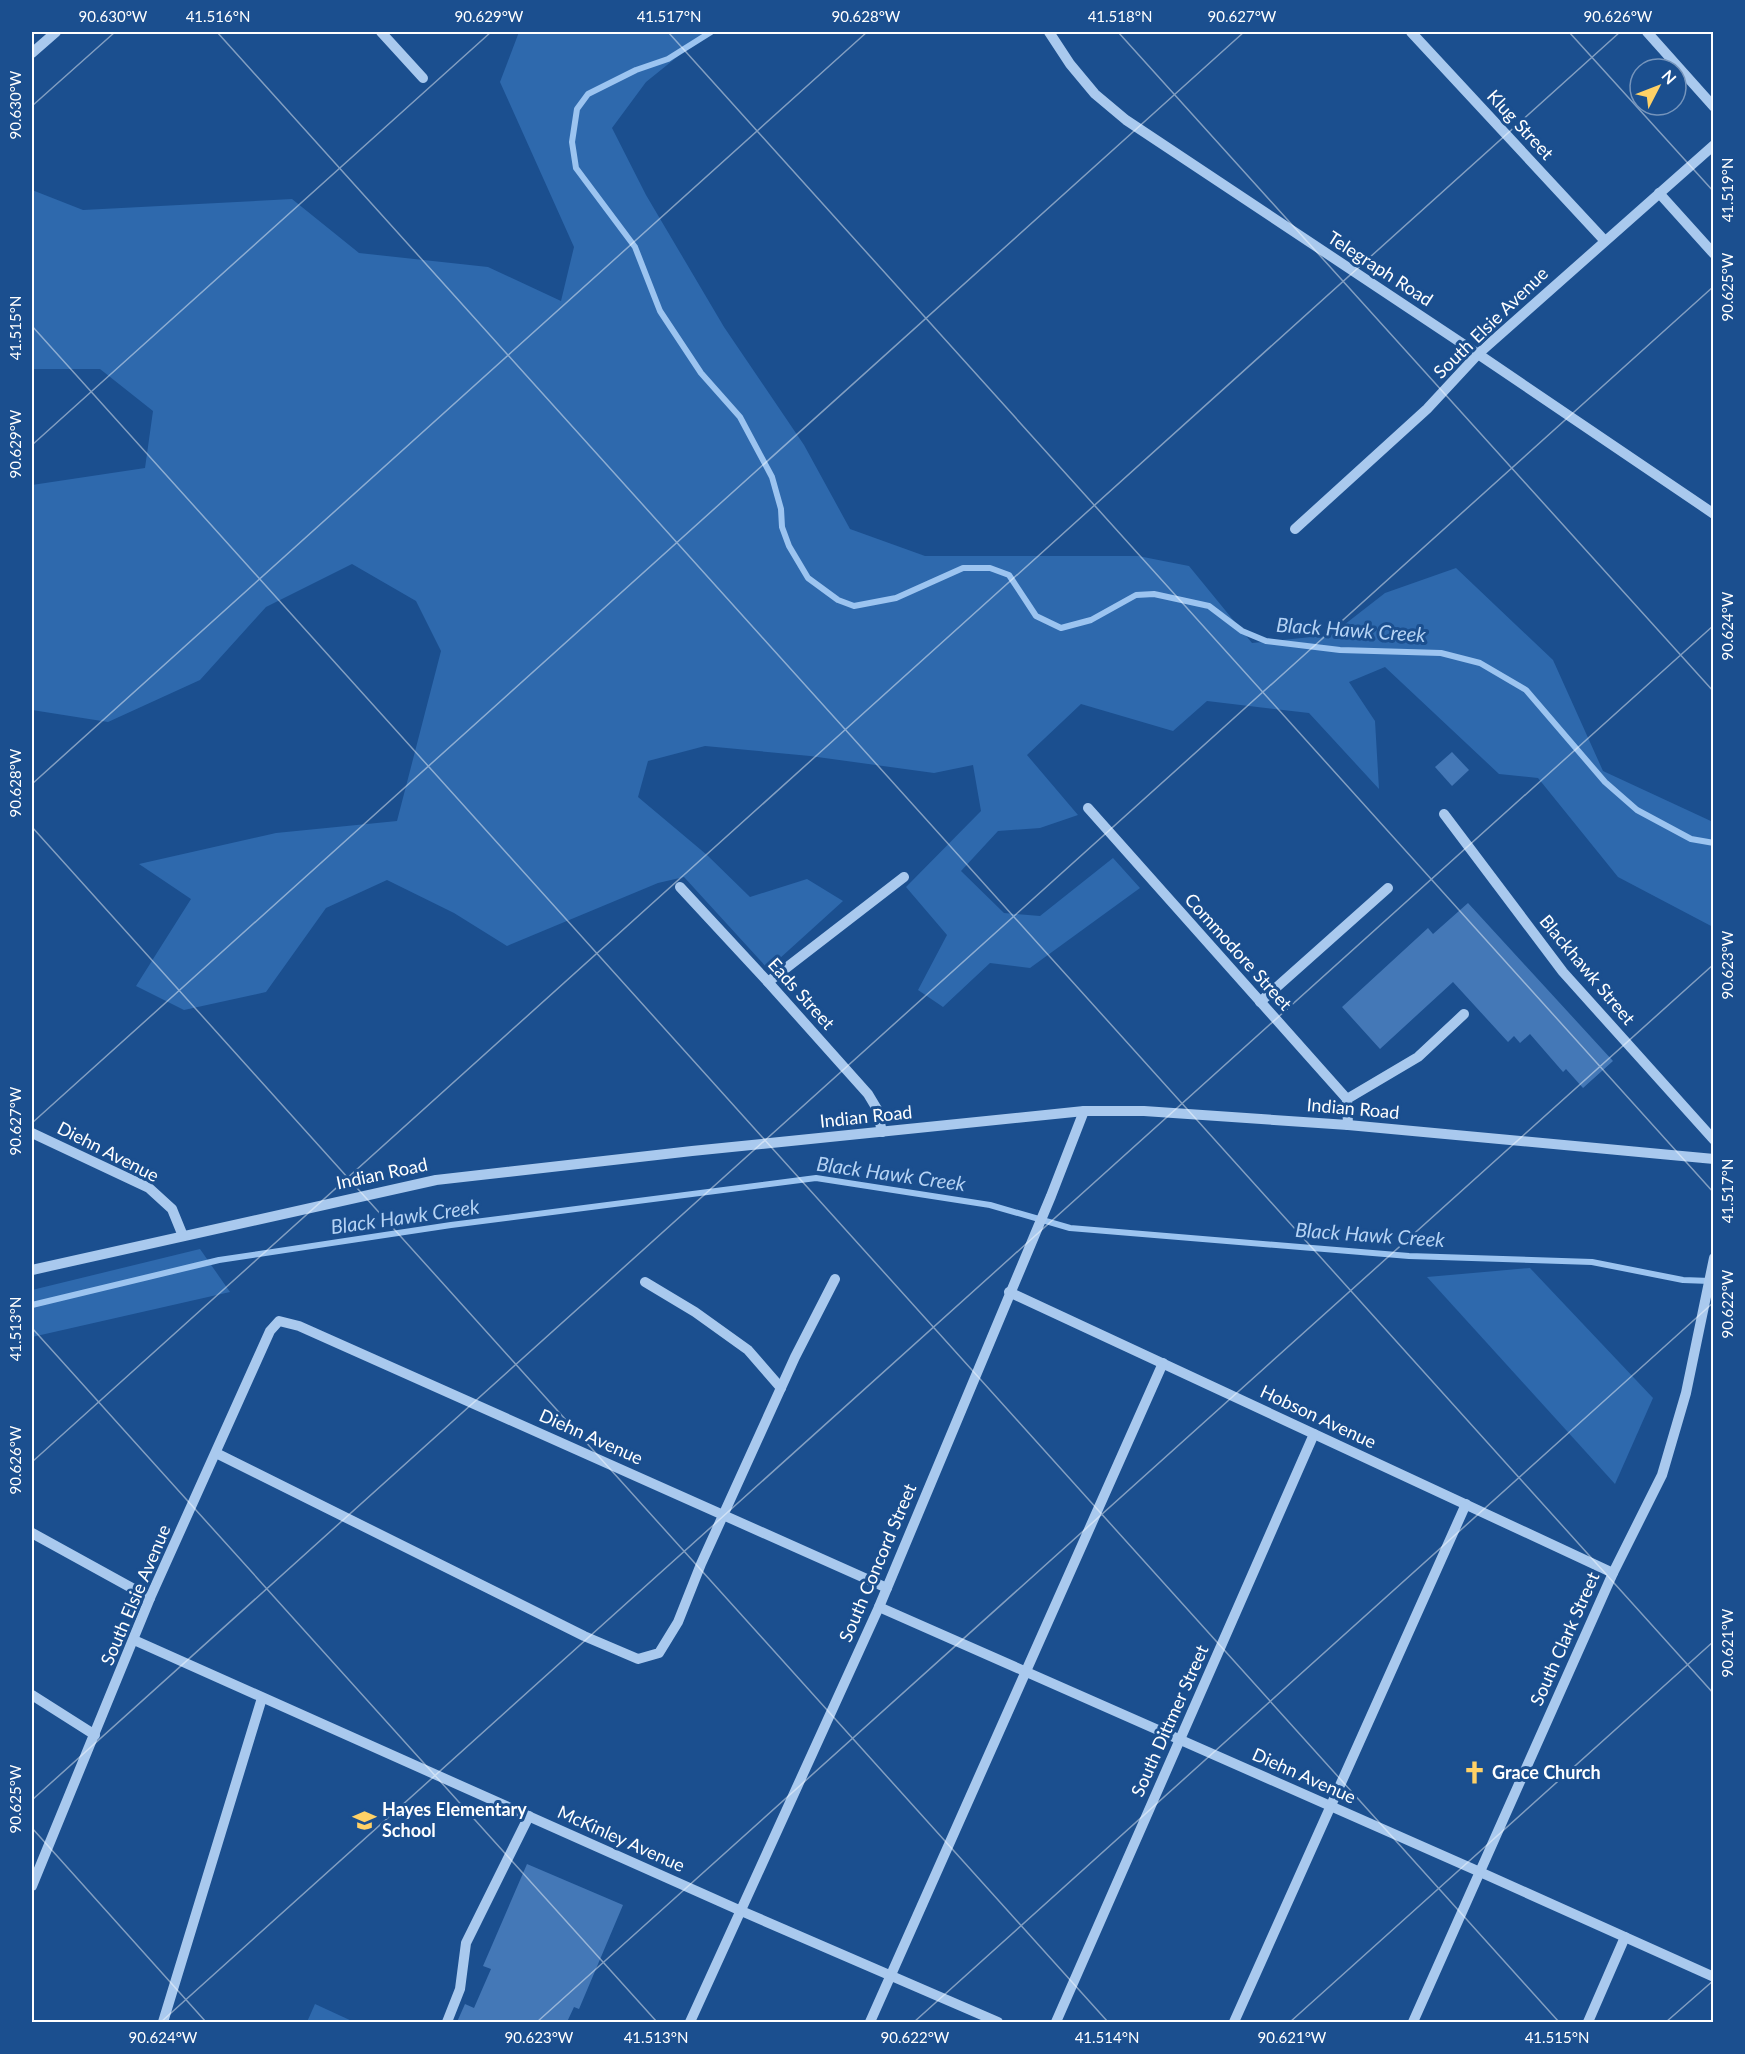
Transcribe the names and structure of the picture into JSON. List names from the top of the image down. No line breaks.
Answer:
{"streets":{"street":["Klug Street","Telegraph Road","South Elsie Avenue","Commodore Street","Blackhawk Street","Eads Street","Indian Road","Diehn Avenue","Hobson Avenue","South Concord Street","South Clark Street","South Dittmer Street","McKinley Avenue"]},"crossings":[["Klug Street","South Elsie Avenue"],["Telegraph Road","South Elsie Avenue"],["South Elsie Avenue","Diehn Avenue"],["South Elsie Avenue","McKinley Avenue"],["Eads Street","Indian Road"],["Indian Road","Diehn Avenue"],["Indian Road","South Concord Street"],["Diehn Avenue","South Concord Street"],["Diehn Avenue","South Clark Street"],["Diehn Avenue","South Dittmer Street"],["Hobson Avenue","South Concord Street"],["Hobson Avenue","South Clark Street"],["Hobson Avenue","South Dittmer Street"],["South Concord Street","McKinley Avenue"]],"water":["Black Hawk Creek"],"places":{"church":["Grace Church"],"school or university":["Hayes Elementary School"]},"north":"top right","coordinates":["90.630°W","41.516°N","90.629°W","41.517°N","90.628°W","41.518°N","90.627°W","90.626°W","41.519°N","90.625°W","41.515°N","90.624°W","90.623°W","90.622°W","41.513°N","90.621°W","41.514°N"]}
